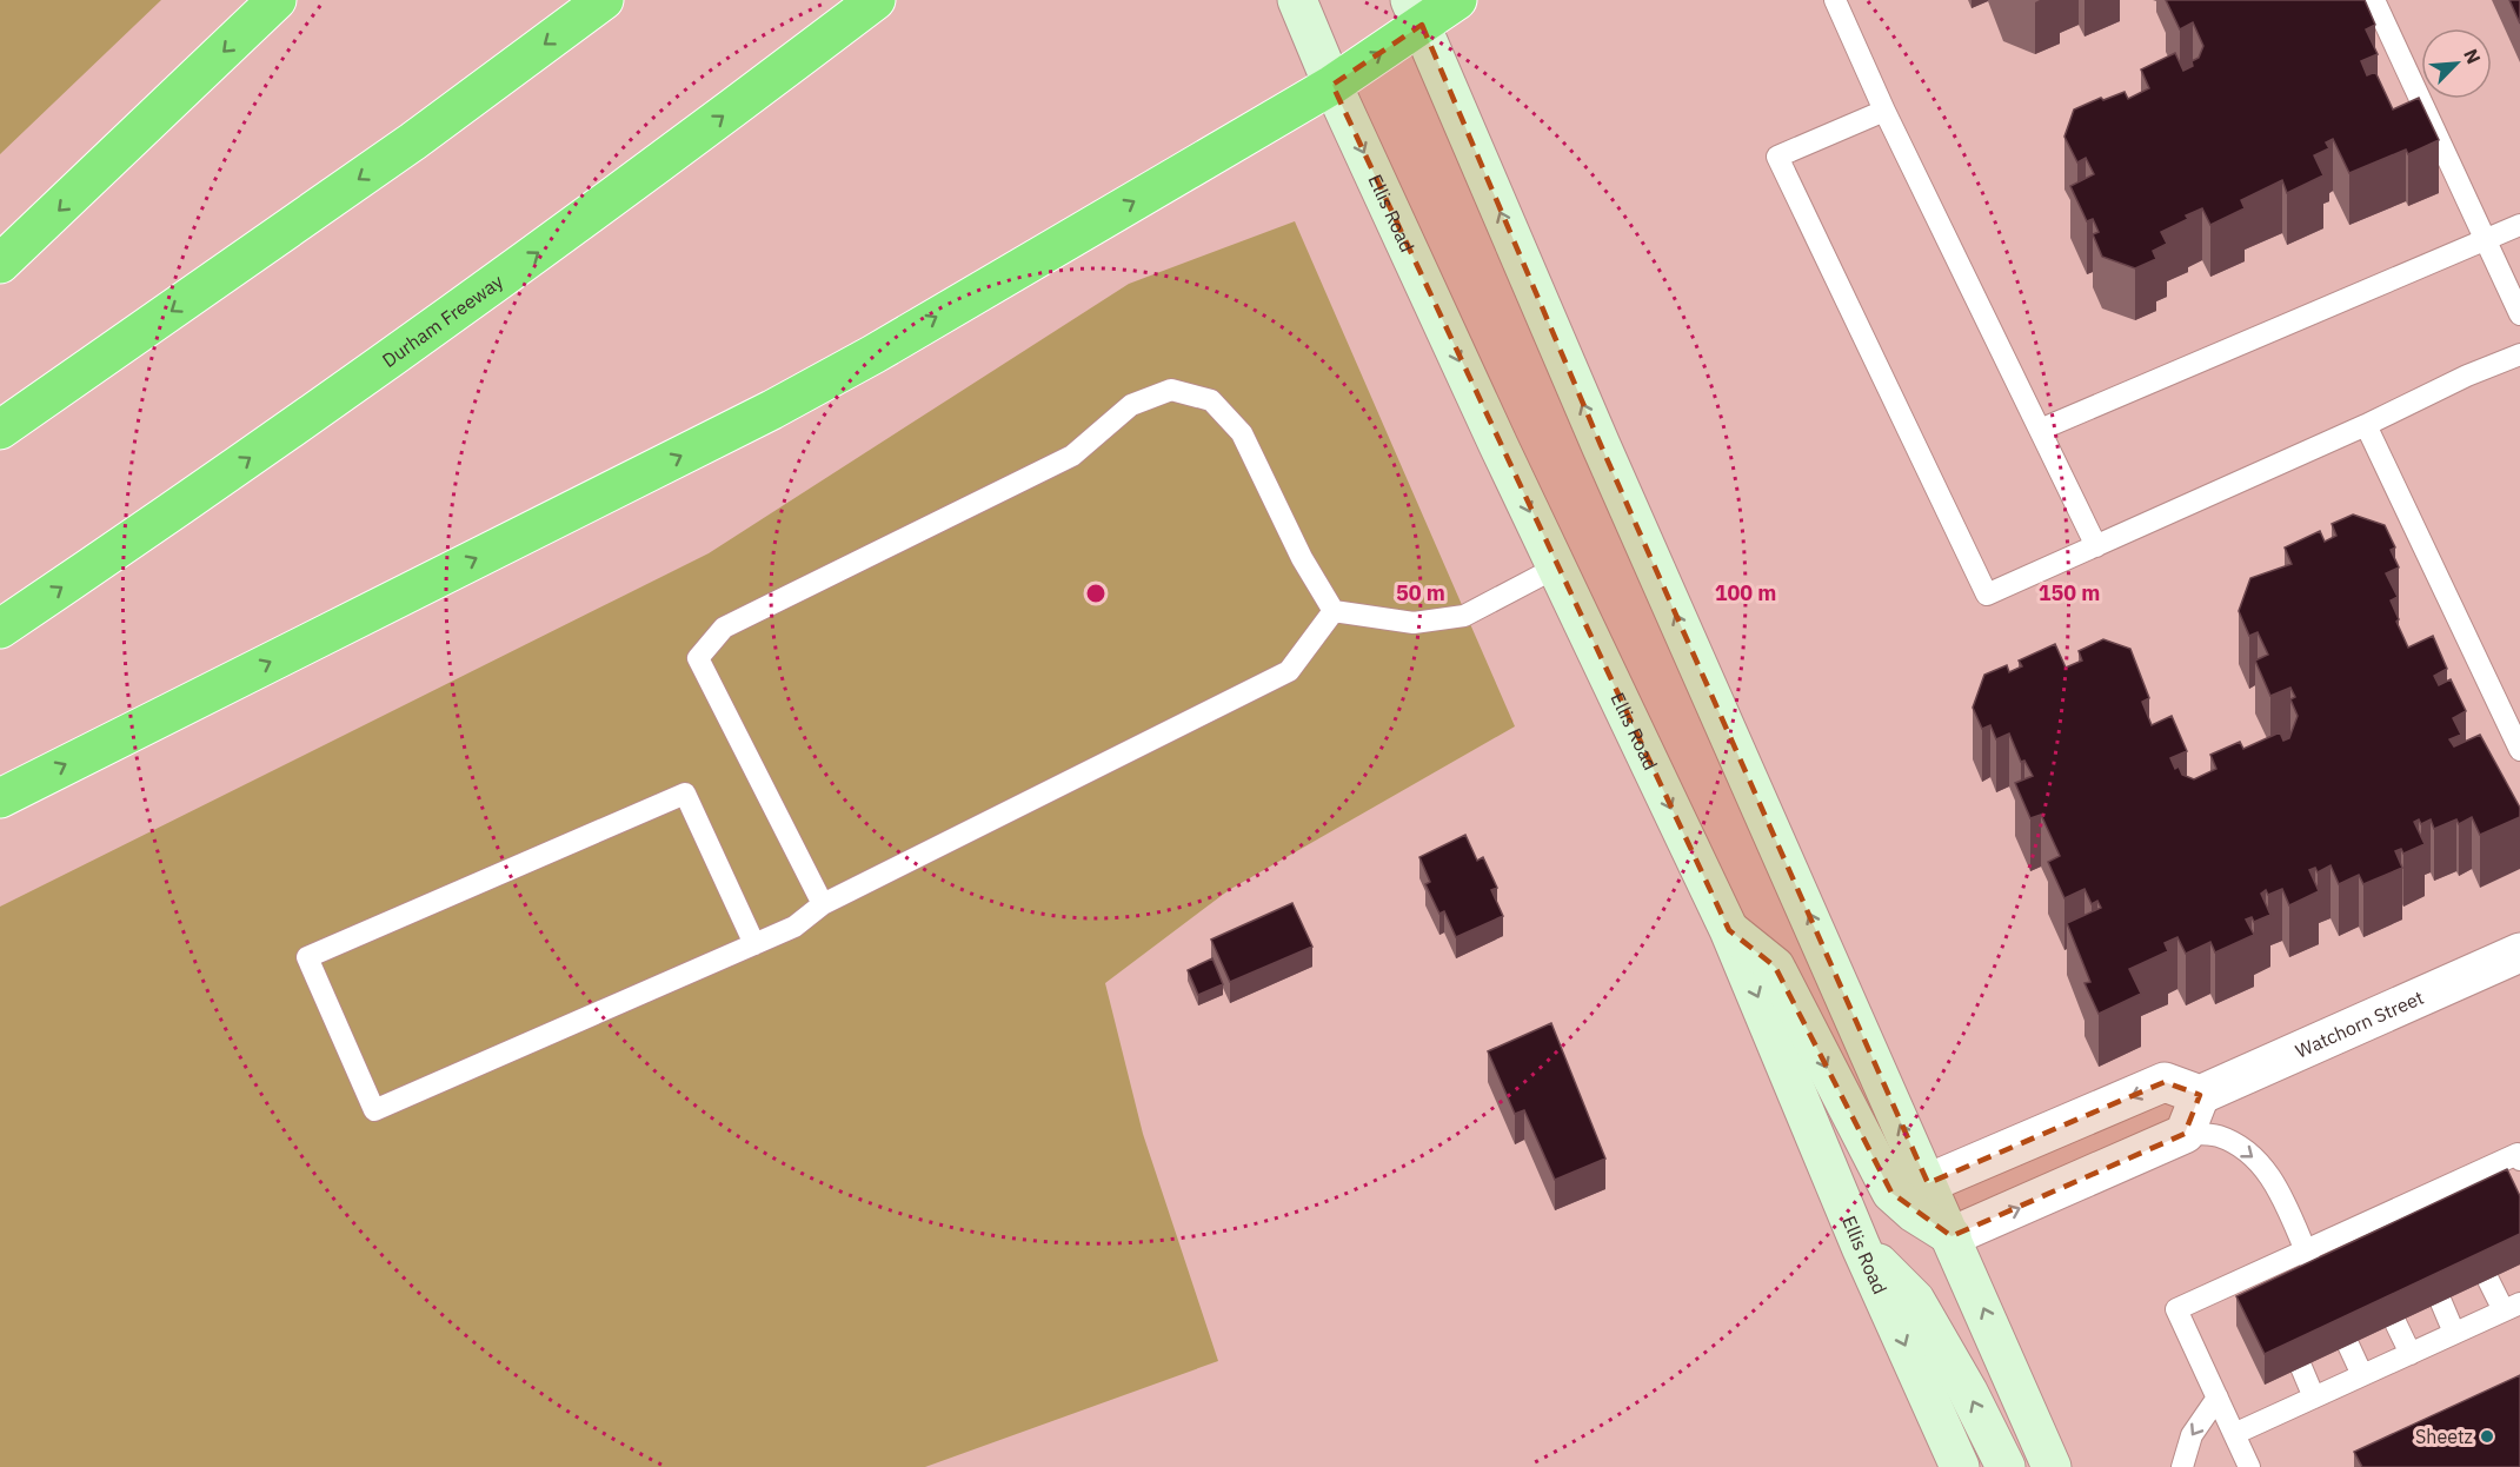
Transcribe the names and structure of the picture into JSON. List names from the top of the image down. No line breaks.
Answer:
{"streets":{"highway":["Durham Freeway"],"main road":["Ellis Road"],"street":["Watchorn Street"]},"places":["Sheetz"],"north":"top right","rings":["50 m","100 m","150 m"]}
